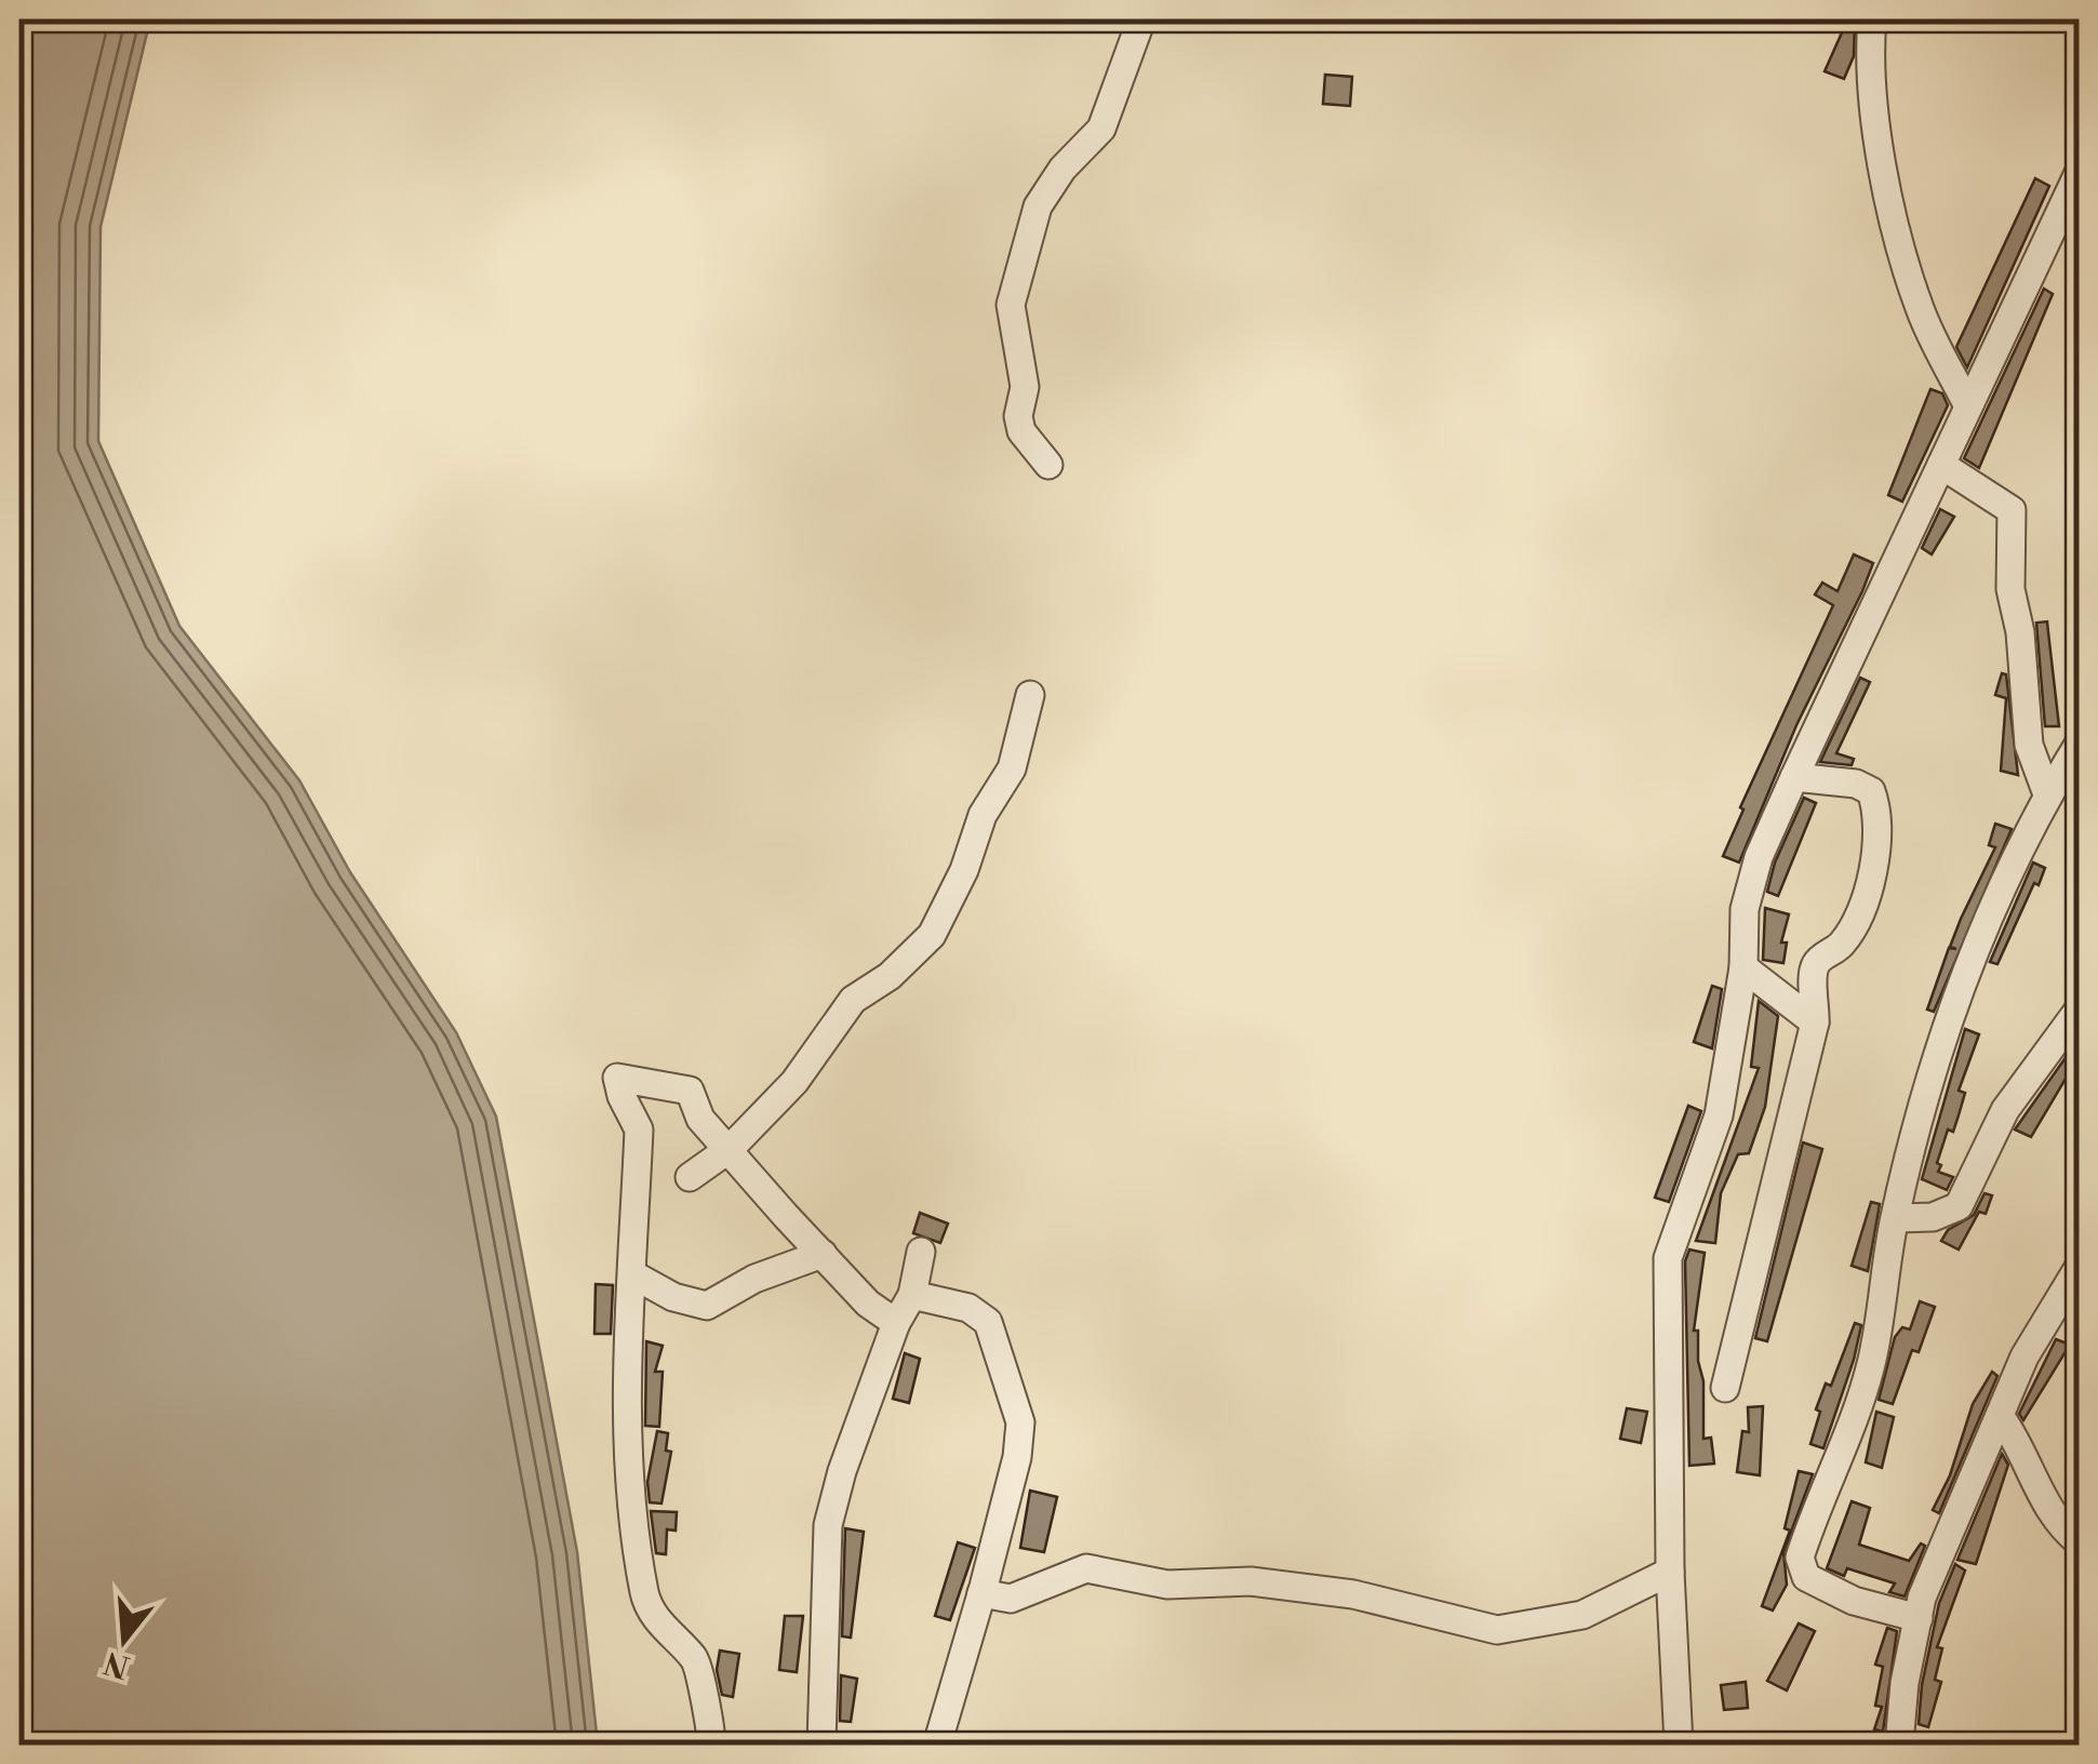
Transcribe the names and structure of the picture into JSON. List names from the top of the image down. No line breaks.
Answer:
{"north":"bottom"}
